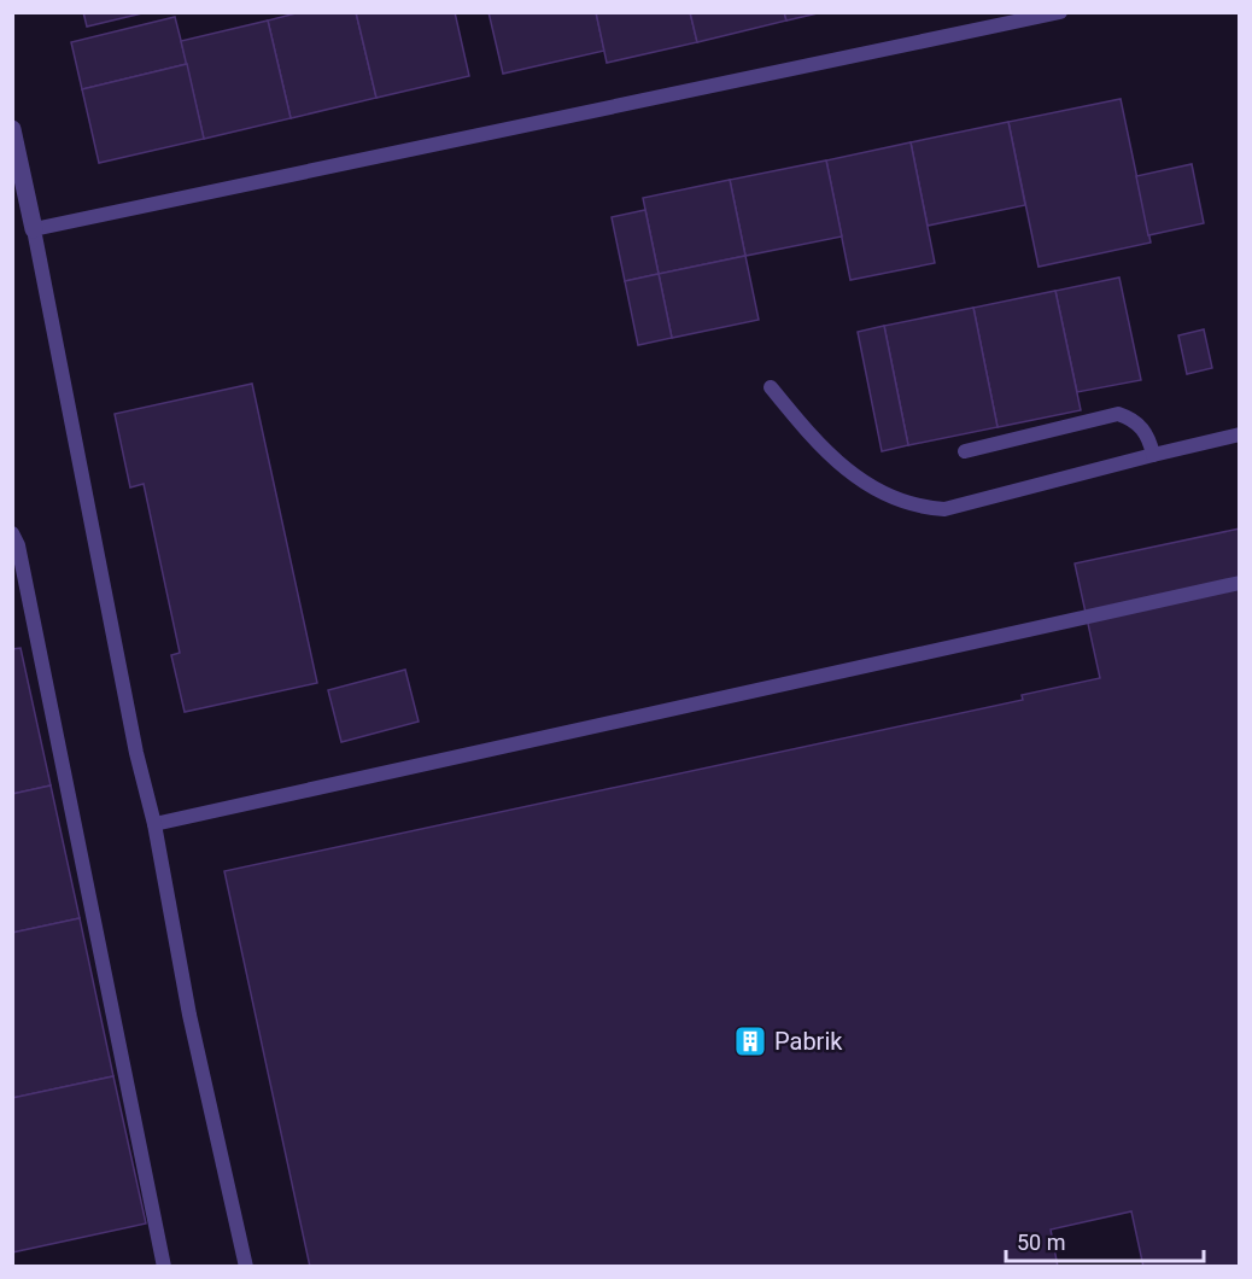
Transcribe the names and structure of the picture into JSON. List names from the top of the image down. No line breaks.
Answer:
{"places":{"building":["Pabrik"]},"scale_bar":"50 m"}
